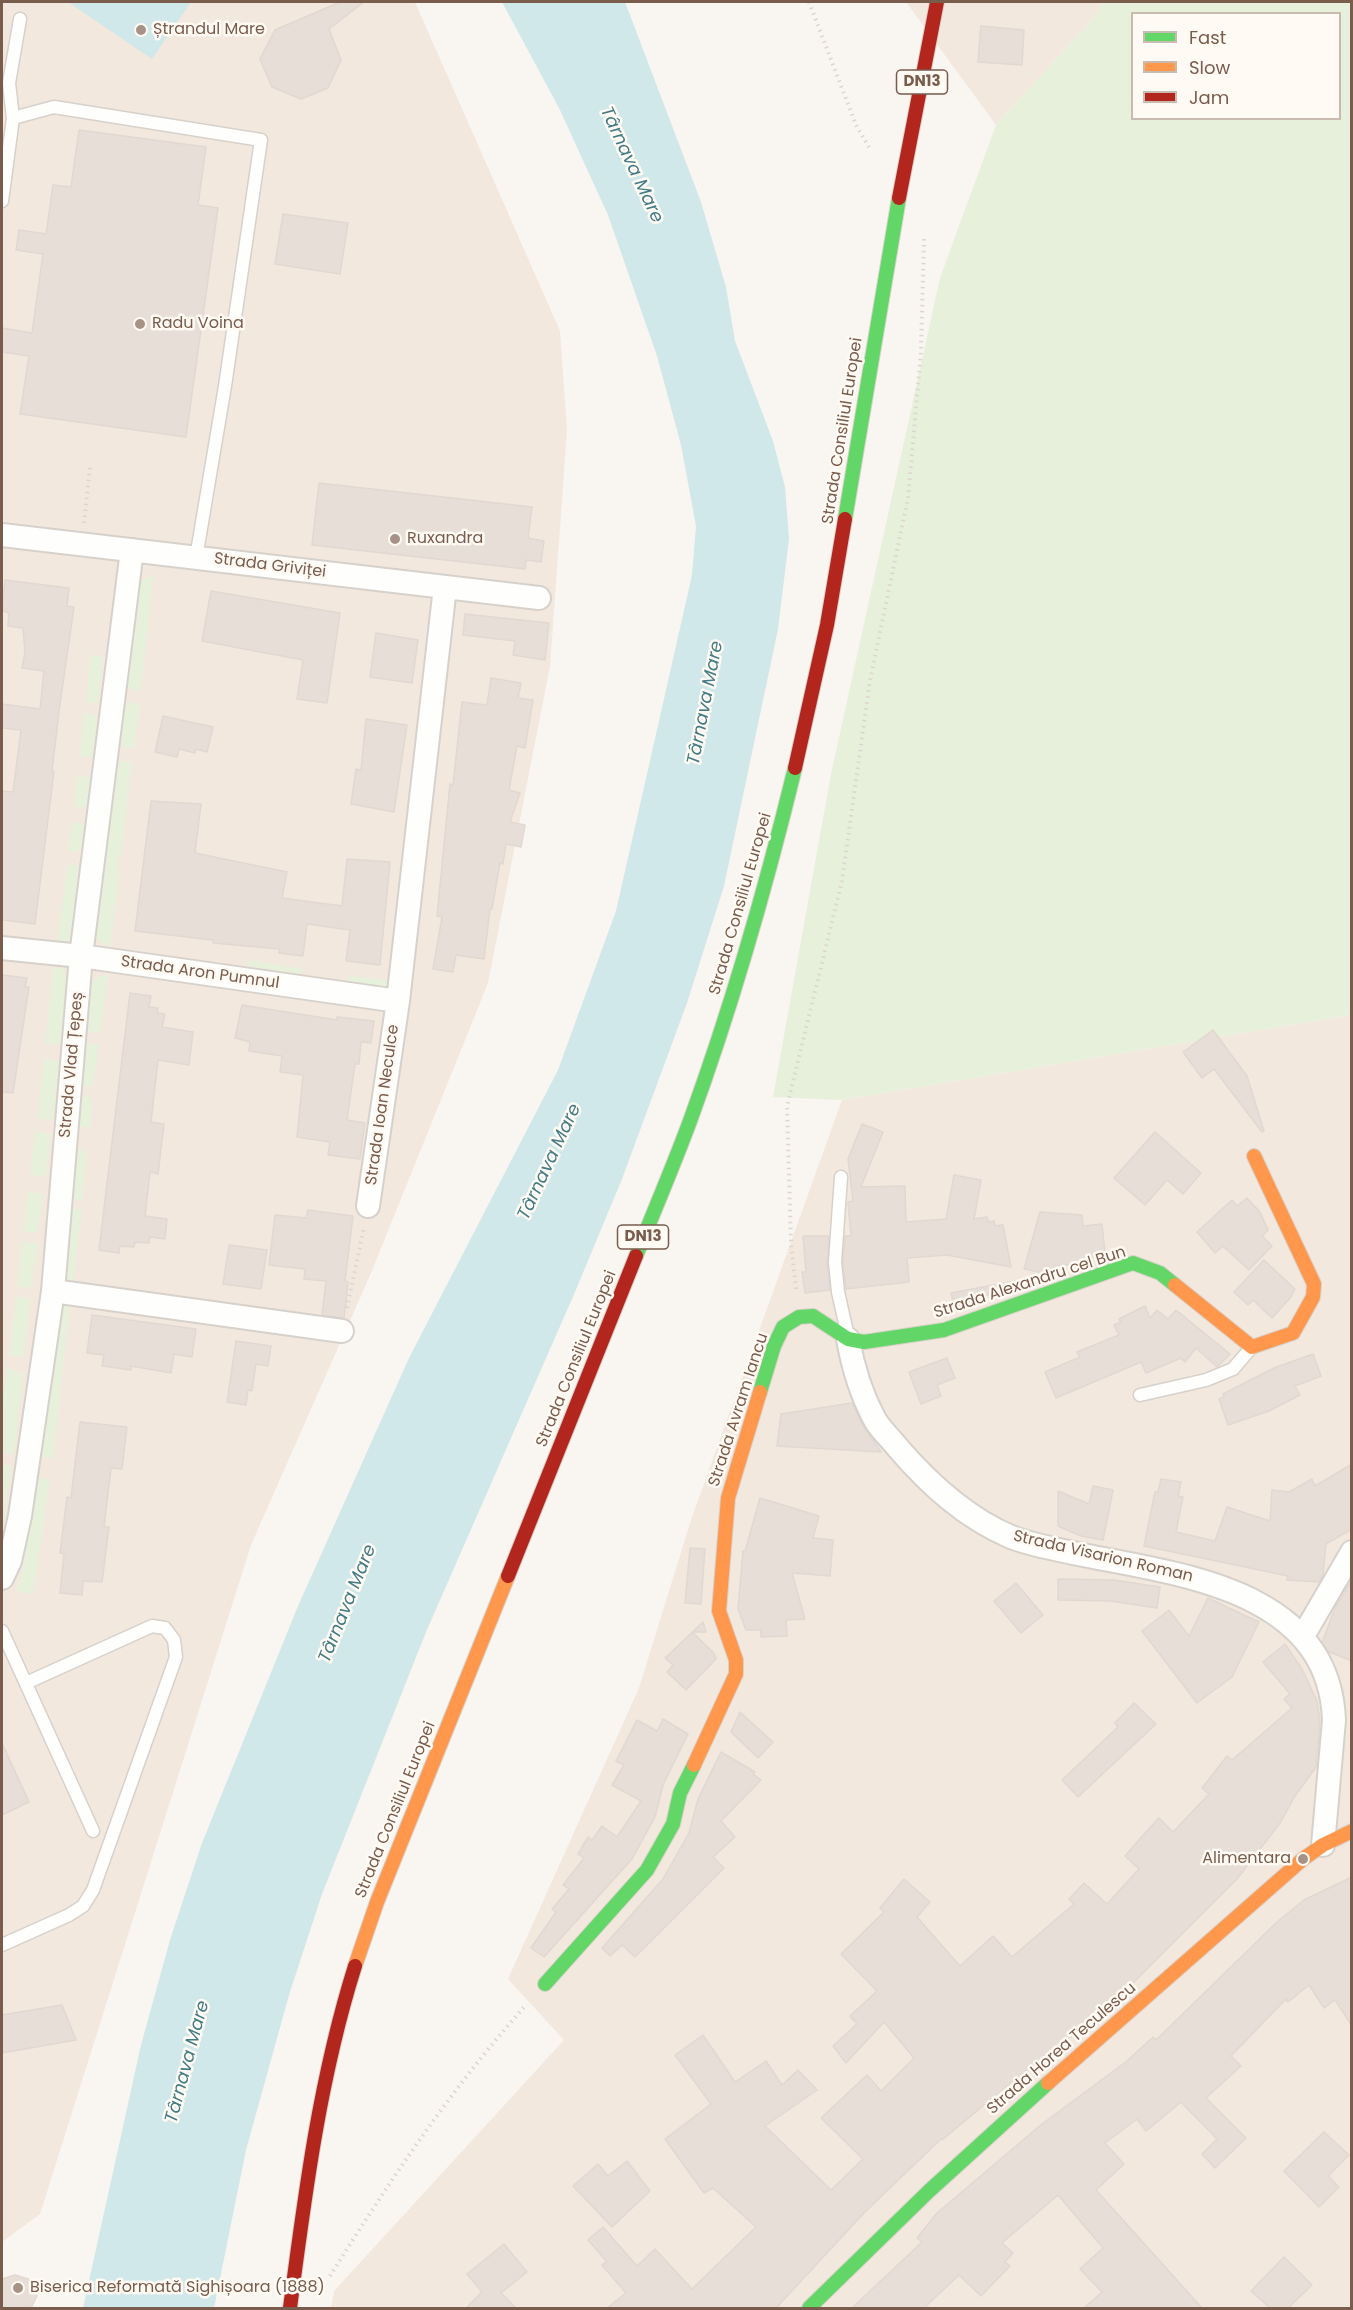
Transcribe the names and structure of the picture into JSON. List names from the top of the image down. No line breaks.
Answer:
{"streets":{"main road":["DN13","Strada Consiliul Europei","Strada Alexandru cel Bun","Strada Avram Iancu","Strada Horea Teculescu"],"street":["Strada Griviței","Strada Aron Pumnul","Strada Vlad Țepeș","Strada Ioan Neculce","Strada Visarion Roman"]},"crossings":[["Strada Griviței","Strada Vlad Țepeș"],["Strada Griviței","Strada Ioan Neculce"],["Strada Aron Pumnul","Strada Vlad Țepeș"],["Strada Aron Pumnul","Strada Ioan Neculce"],["Strada Alexandru cel Bun","Strada Visarion Roman"],["Strada Visarion Roman","Strada Horea Teculescu"]],"water":["Târnava Mare"],"places":["Ștrandul Mare","Radu Voina","Ruxandra","Alimentara","Biserica Reformată Sighișoara (1888)"],"legend":["Fast","Slow","Jam"]}
